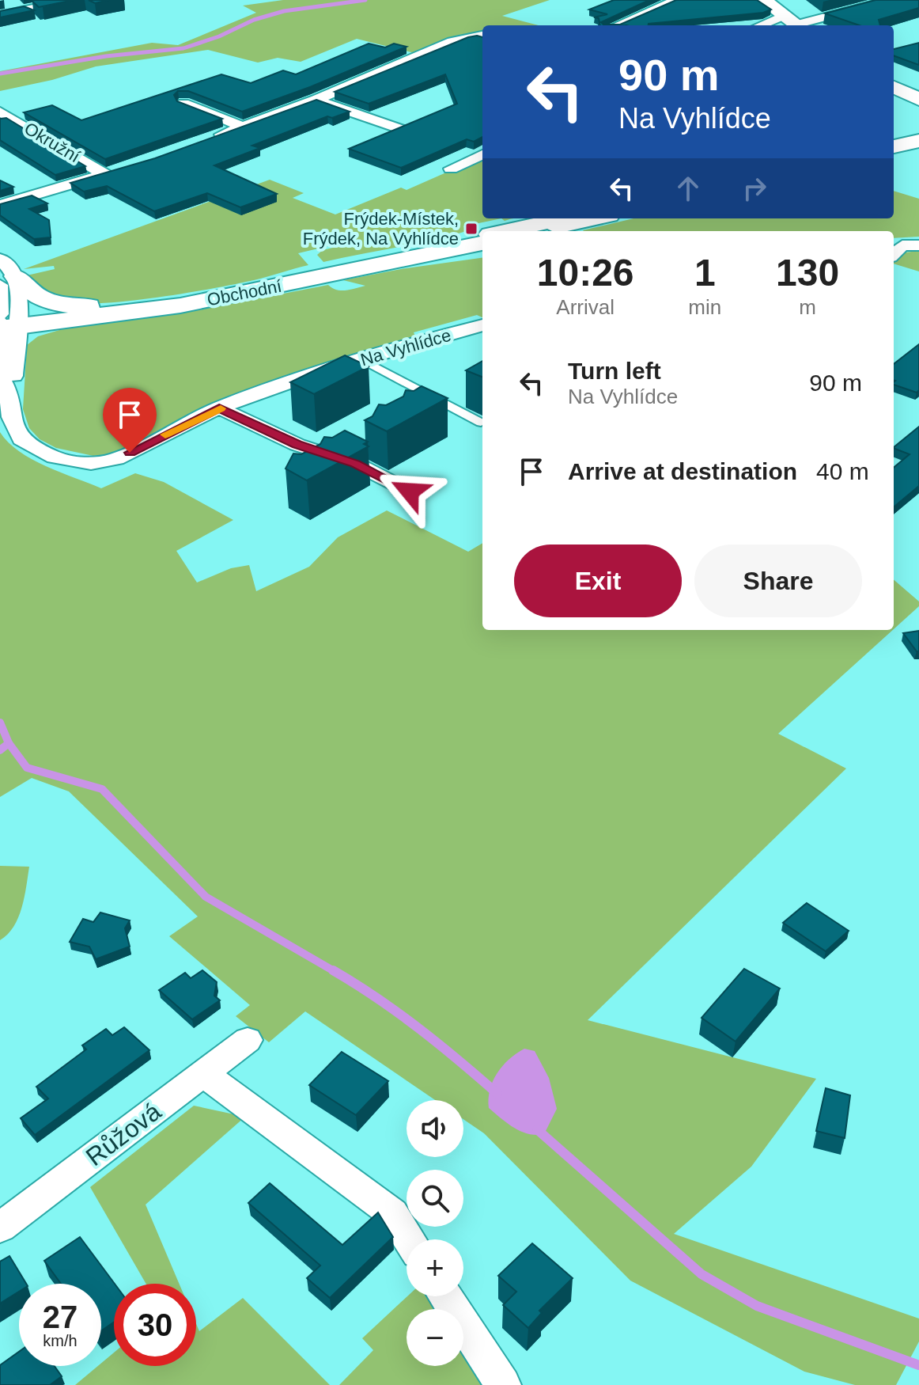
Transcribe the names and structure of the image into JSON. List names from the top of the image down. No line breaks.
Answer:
{"streets":{"main road":["Obchodní"],"street":["Okružní","Na Vyhlídce","Růžová"]},"crossings":[["Obchodní","Na Vyhlídce"]],"places":{"transit":["Frýdek-Místek, Frýdek, Na Vyhlídce"]},"page":{"turn":["90 m","Na Vyhlídce"],"eta":["10:26","Arrival","1","min","130","m"],"list":[{"name":"Turn left","note":"Na Vyhlídce","value":"90 m"},{"name":"Arrive at destination","value":"40 m"}],"buttons":["Exit","Share"],"map_buttons":["+","−"],"speed":"27 km/h","limit":"30"}}
